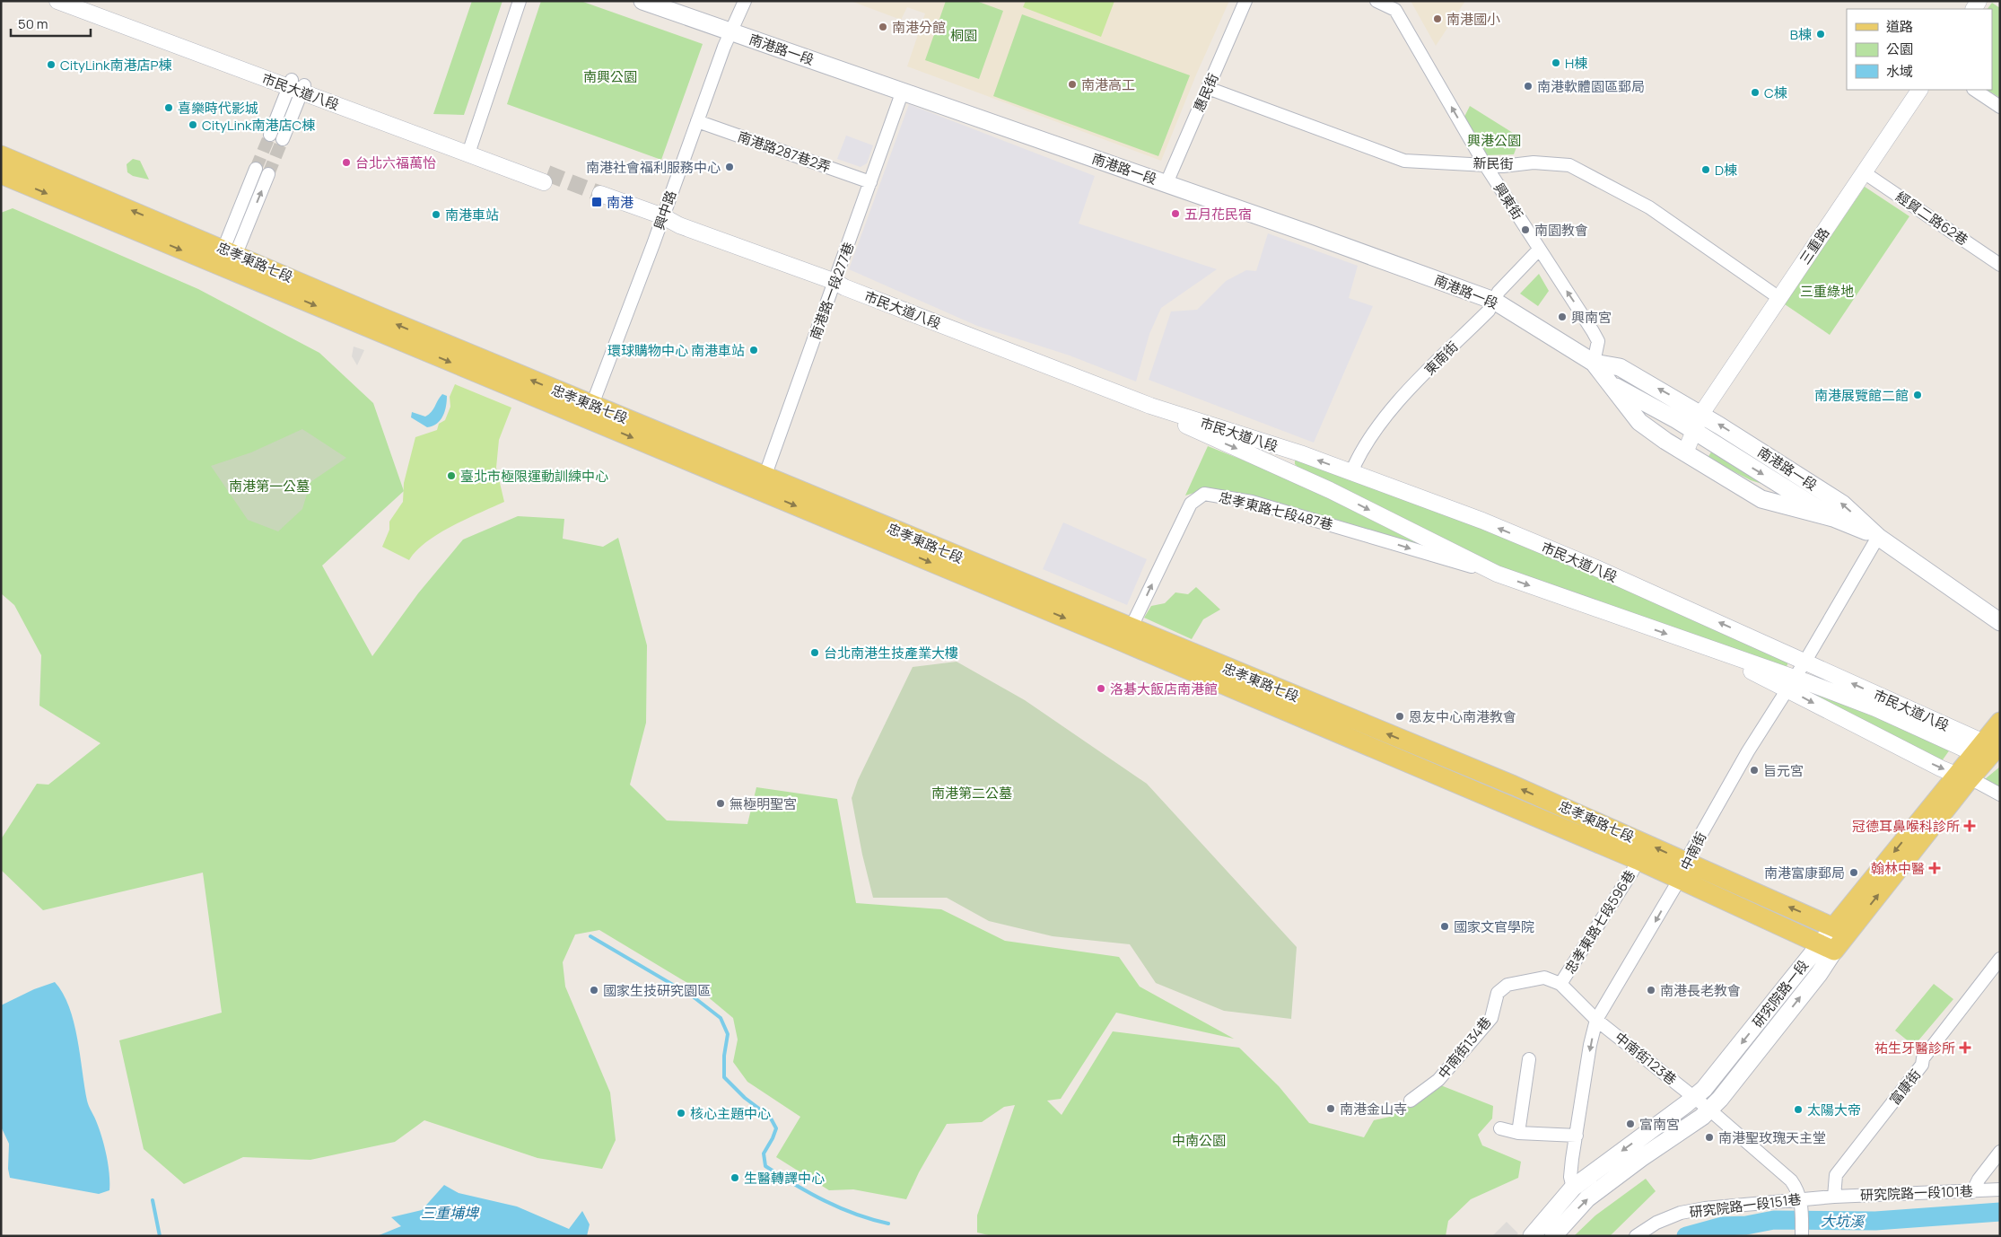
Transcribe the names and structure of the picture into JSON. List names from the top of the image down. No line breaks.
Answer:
{"streets":{"main road":["南港路一段","忠孝東路七段","研究院路一段"],"street":["市民大道八段","惠民街","南港路287巷2弄","新民街","興東街","興中路","經貿二路62巷","三重路","南港路一段277巷","東南街","忠孝東路七段487巷","中南街","忠孝東路七段596巷","中南街134巷","中南街123巷","富康街","研究院路一段101巷","研究院路一段151巷"]},"crossings":[["南港路一段","惠民街"],["南港路一段","興東街"],["南港路一段","興中路"],["南港路一段","三重路"],["南港路一段","南港路一段277巷"],["南港路一段","東南街"],["南港路一段","中南街"],["市民大道八段","興中路"],["市民大道八段","南港路一段277巷"],["市民大道八段","東南街"],["市民大道八段","忠孝東路七段487巷"],["市民大道八段","中南街"],["市民大道八段","研究院路一段"],["惠民街","新民街"],["南港路287巷2弄","興中路"],["南港路287巷2弄","南港路一段277巷"],["新民街","興東街"],["新民街","三重路"],["興東街","東南街"],["興中路","忠孝東路七段"],["經貿二路62巷","三重路"],["忠孝東路七段","南港路一段277巷"],["忠孝東路七段","忠孝東路七段487巷"],["忠孝東路七段","中南街"],["忠孝東路七段","忠孝東路七段596巷"],["忠孝東路七段","研究院路一段"],["中南街","研究院路一段"],["中南街","中南街123巷"],["忠孝東路七段596巷","中南街134巷"],["研究院路一段","中南街123巷"],["富康街","研究院路一段101巷"],["富康街","研究院路一段151巷"],["研究院路一段101巷","研究院路一段151巷"]],"one_way":["興東街","忠孝東路七段487巷","中南街"],"water":["三重埔埤","大坑溪"],"parks":["桐園","南興公園","興港公園","三重綠地","南港第一公墓","南港第二公墓","中南公園"],"places":{"other":["南港國小","南港分館","B棟","H棟","CityLink南港店P棟","南港高工","南港軟體園區郵局","C棟","喜樂時代影城","CityLink南港店C棟","台北六福萬怡","南港社會福利服務中心","D棟","五月花民宿","南港車站","南園教會","興南宮","環球購物中心 南港車站","南港展覽館二館","臺北市極限運動訓練中心","台北南港生技產業大樓","洛碁大飯店南港館","恩友中心南港教會","旨元宮","無極明聖宮","南港富康郵局","國家文官學院","國家生技研究園區","南港長老教會","南港金山寺","太陽大帝","核心主題中心","富南宮","南港聖玫瑰天主堂","生醫轉譯中心"],"transit":["南港"],"health":["冠德耳鼻喉科診所","翰林中醫","祐生牙醫診所"]},"legend":["道路","公園","水域"],"scale_bar":"50 m"}
